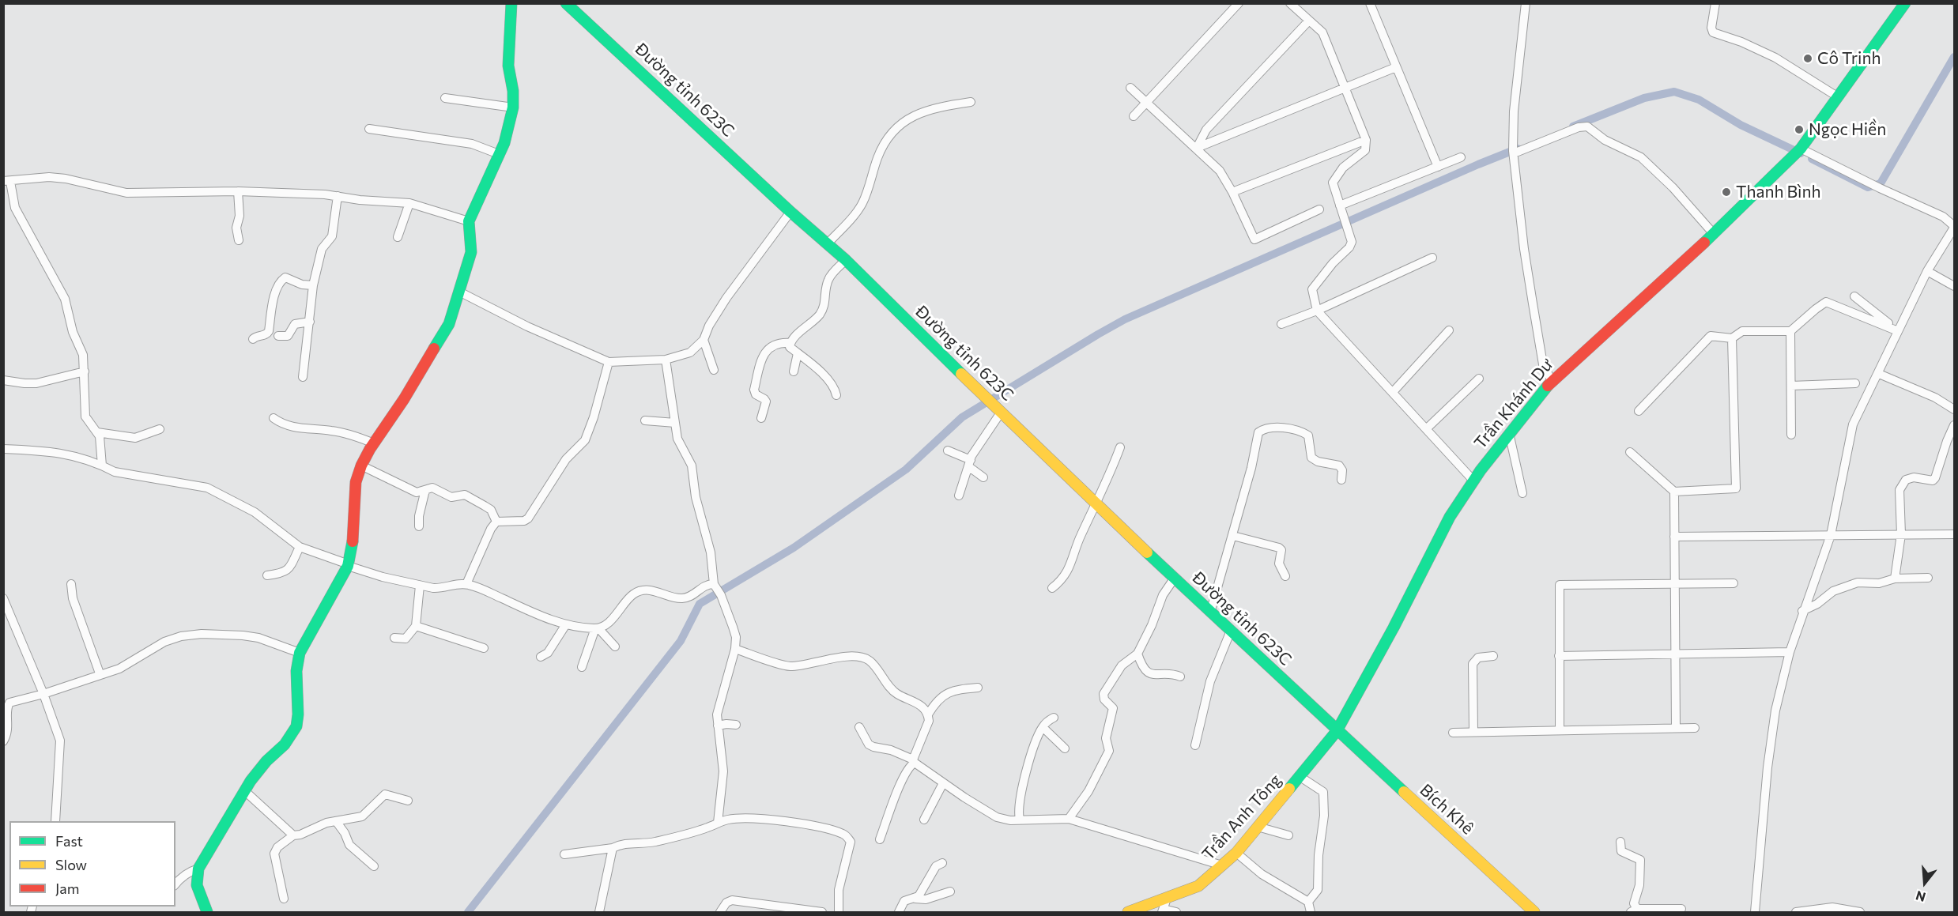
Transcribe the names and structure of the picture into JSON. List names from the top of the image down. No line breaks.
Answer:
{"streets":{"street":["Đường tỉnh 623C","Trần Khánh Dư","Bích Khê","Trần Anh Tông"]},"crossings":[["Đường tỉnh 623C","Trần Khánh Dư"],["Đường tỉnh 623C","Bích Khê"],["Đường tỉnh 623C","Trần Anh Tông"],["Trần Khánh Dư","Bích Khê"],["Trần Khánh Dư","Trần Anh Tông"],["Bích Khê","Trần Anh Tông"]],"places":["Cô Trinh","Ngọc Hiền","Thanh Bình"],"legend":["Fast","Slow","Jam"],"north":"bottom"}
